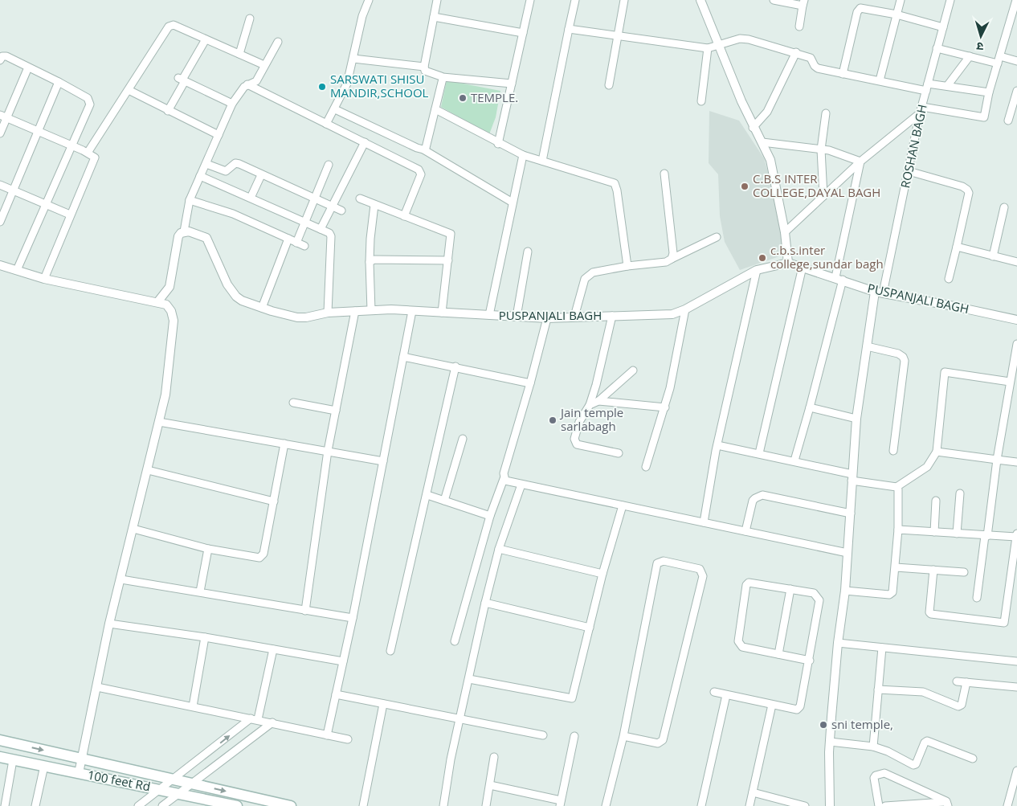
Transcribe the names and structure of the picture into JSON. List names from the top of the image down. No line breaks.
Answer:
{"streets":{"main road":["100 feet Rd"],"street":["ROSHAN BAGH","PUSPANJALI BAGH"]},"crossings":[["ROSHAN BAGH","PUSPANJALI BAGH"]],"places":["SARSWATI SHISU MANDIR,SCHOOL","TEMPLE.","C.B.S INTER COLLEGE,DAYAL BAGH","c.b.s.inter college,sundar bagh","Jain temple sarlabagh","sni temple,"],"north":"bottom"}
